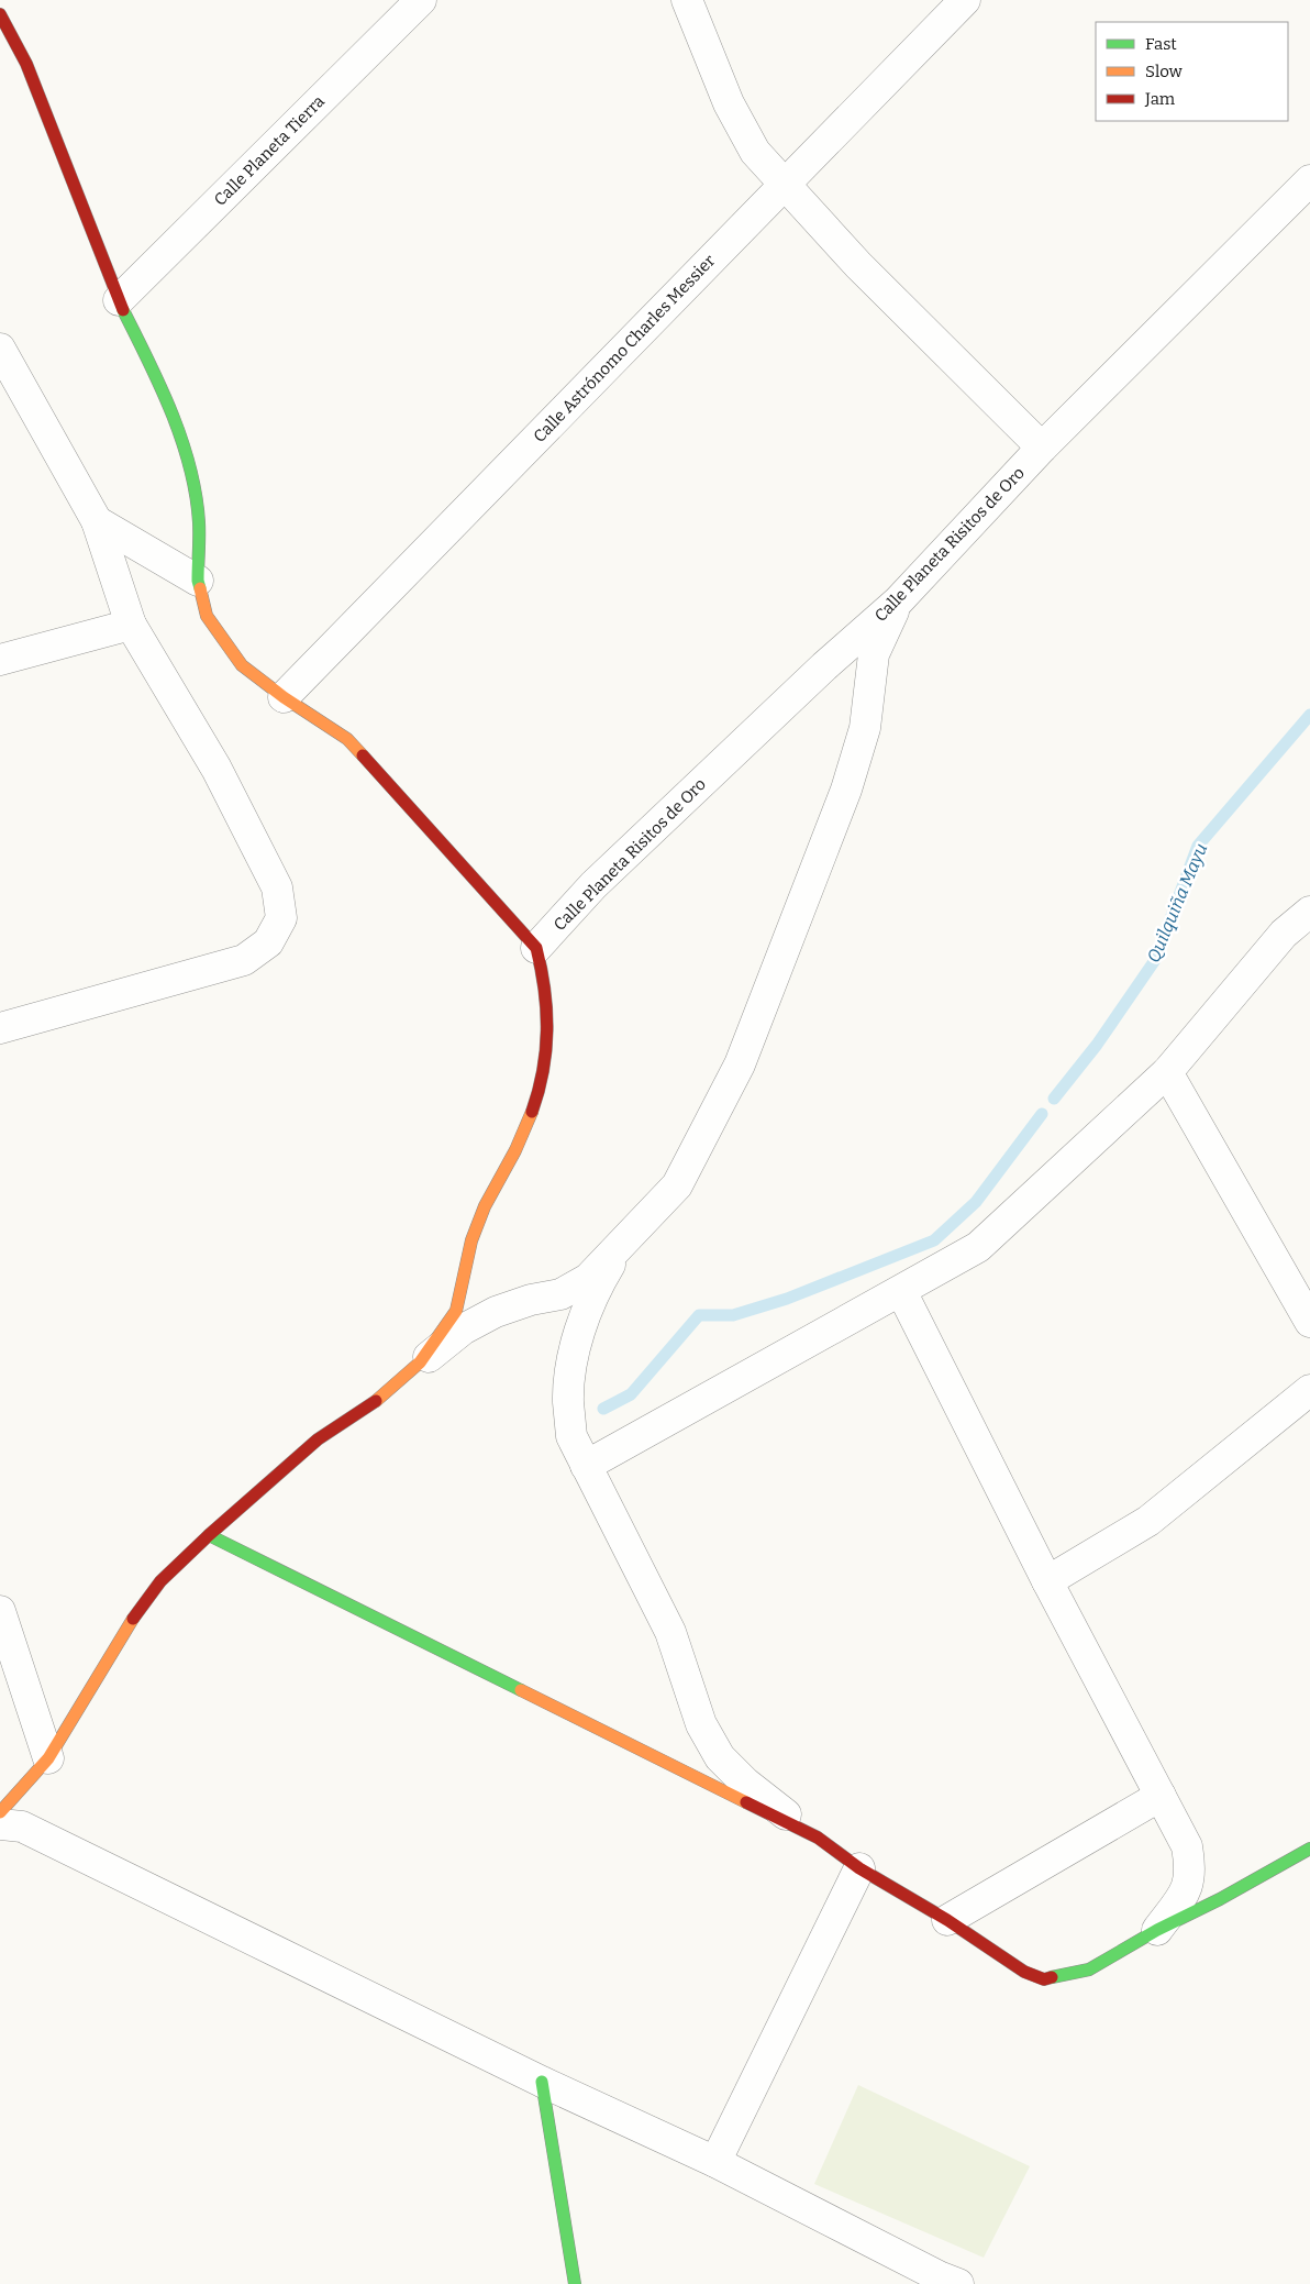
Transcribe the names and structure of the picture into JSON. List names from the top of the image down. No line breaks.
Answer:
{"streets":{"street":["Calle Planeta Tierra","Calle Astrónomo Charles Messier","Calle Planeta Risitos de Oro"]},"water":["Quilquiña Mayu"],"legend":["Fast","Slow","Jam"]}
